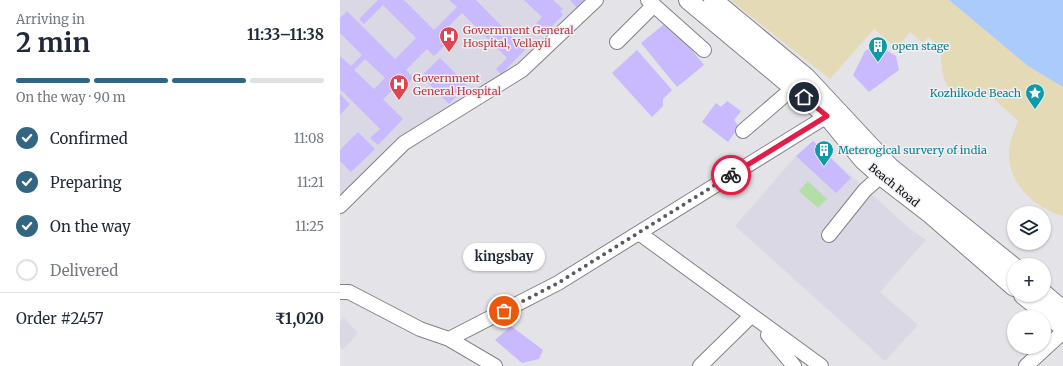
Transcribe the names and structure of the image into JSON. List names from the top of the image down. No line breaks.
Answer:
{"streets":{"main road":["Beach Road"]},"places":{"hospital":["Government General Hospital, Vellayil","Government General Hospital"],"building":["open stage","Meterogical survery of india"],"place":["Kozhikode Beach"],"other":["kingsbay"]},"page":{"heading":["2 min","Arriving in","11:33–11:38"],"panel":["Order #2457","₹1,020"],"bar":"On the way · 90 m","list":[["Confirmed","11:08"],["Preparing","11:21"],["On the way","11:25"],"Delivered"],"map_buttons":["+","−"],"bubble":"kingsbay"}}
